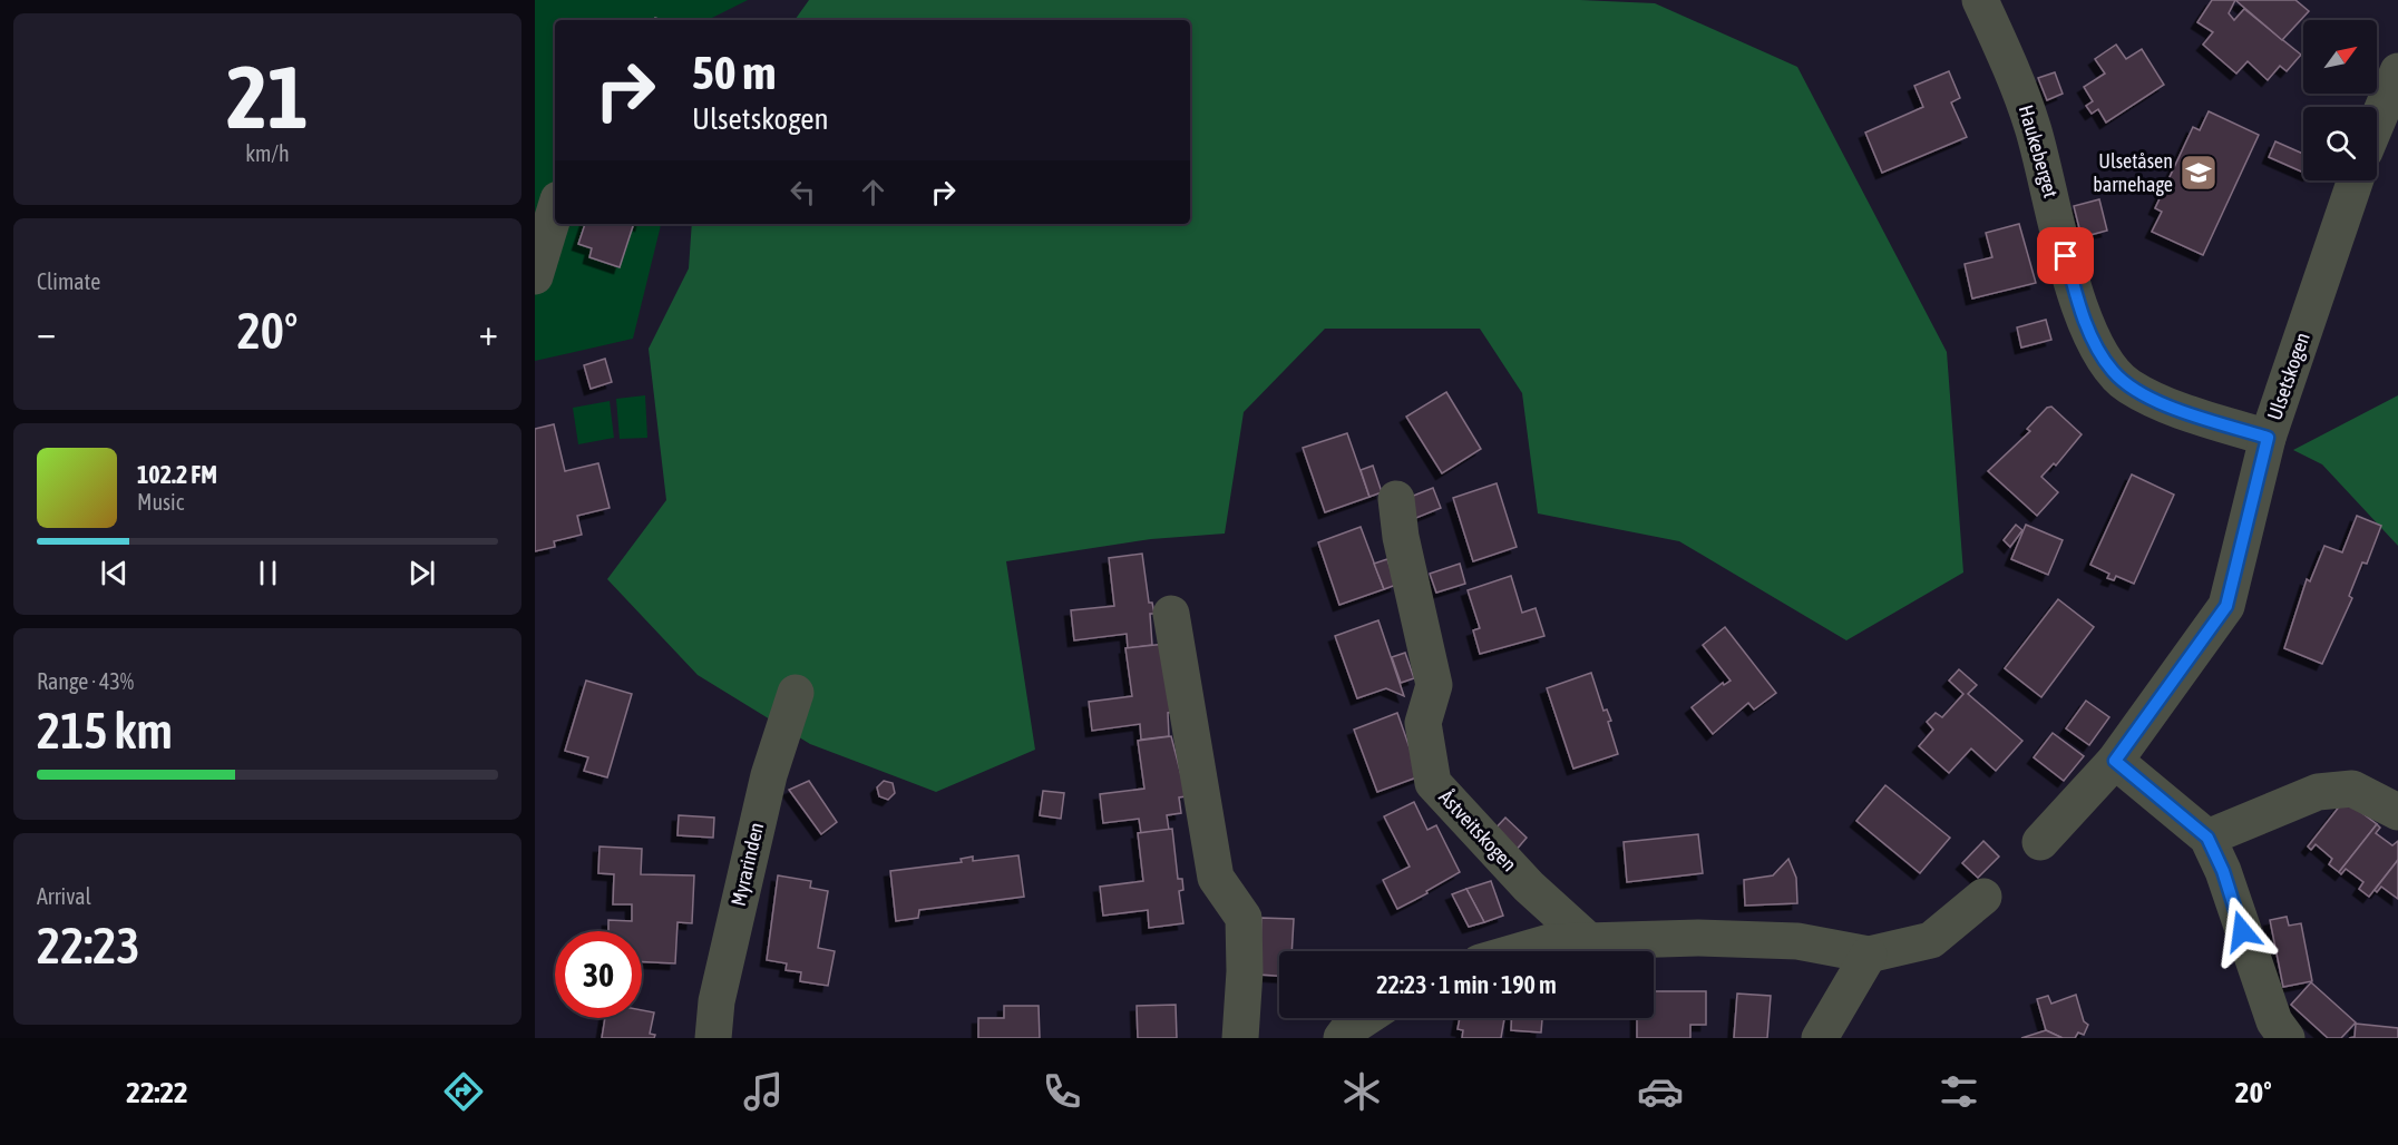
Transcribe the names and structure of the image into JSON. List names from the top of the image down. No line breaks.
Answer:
{"streets":{"street":["Haukeberget","Ulsetskogen","Åstveitskogen","Myrarinden"]},"crossings":[["Haukeberget","Ulsetskogen"]],"places":{"school or university":["Ulsetåsen barnehage"]},"north":"top right","page":{"tile":[["21","km/h"],"Climate",["Range · 43%","215 km"],["Arrival","22:23"]],"turn":["50 m","Ulsetskogen"],"heat":["−","20°","+"],"song":["102.2 FM","Music"],"limit":"30","trip":"22:23 · 1 min · 190 m","tabs":["22:22","20°"]}}
